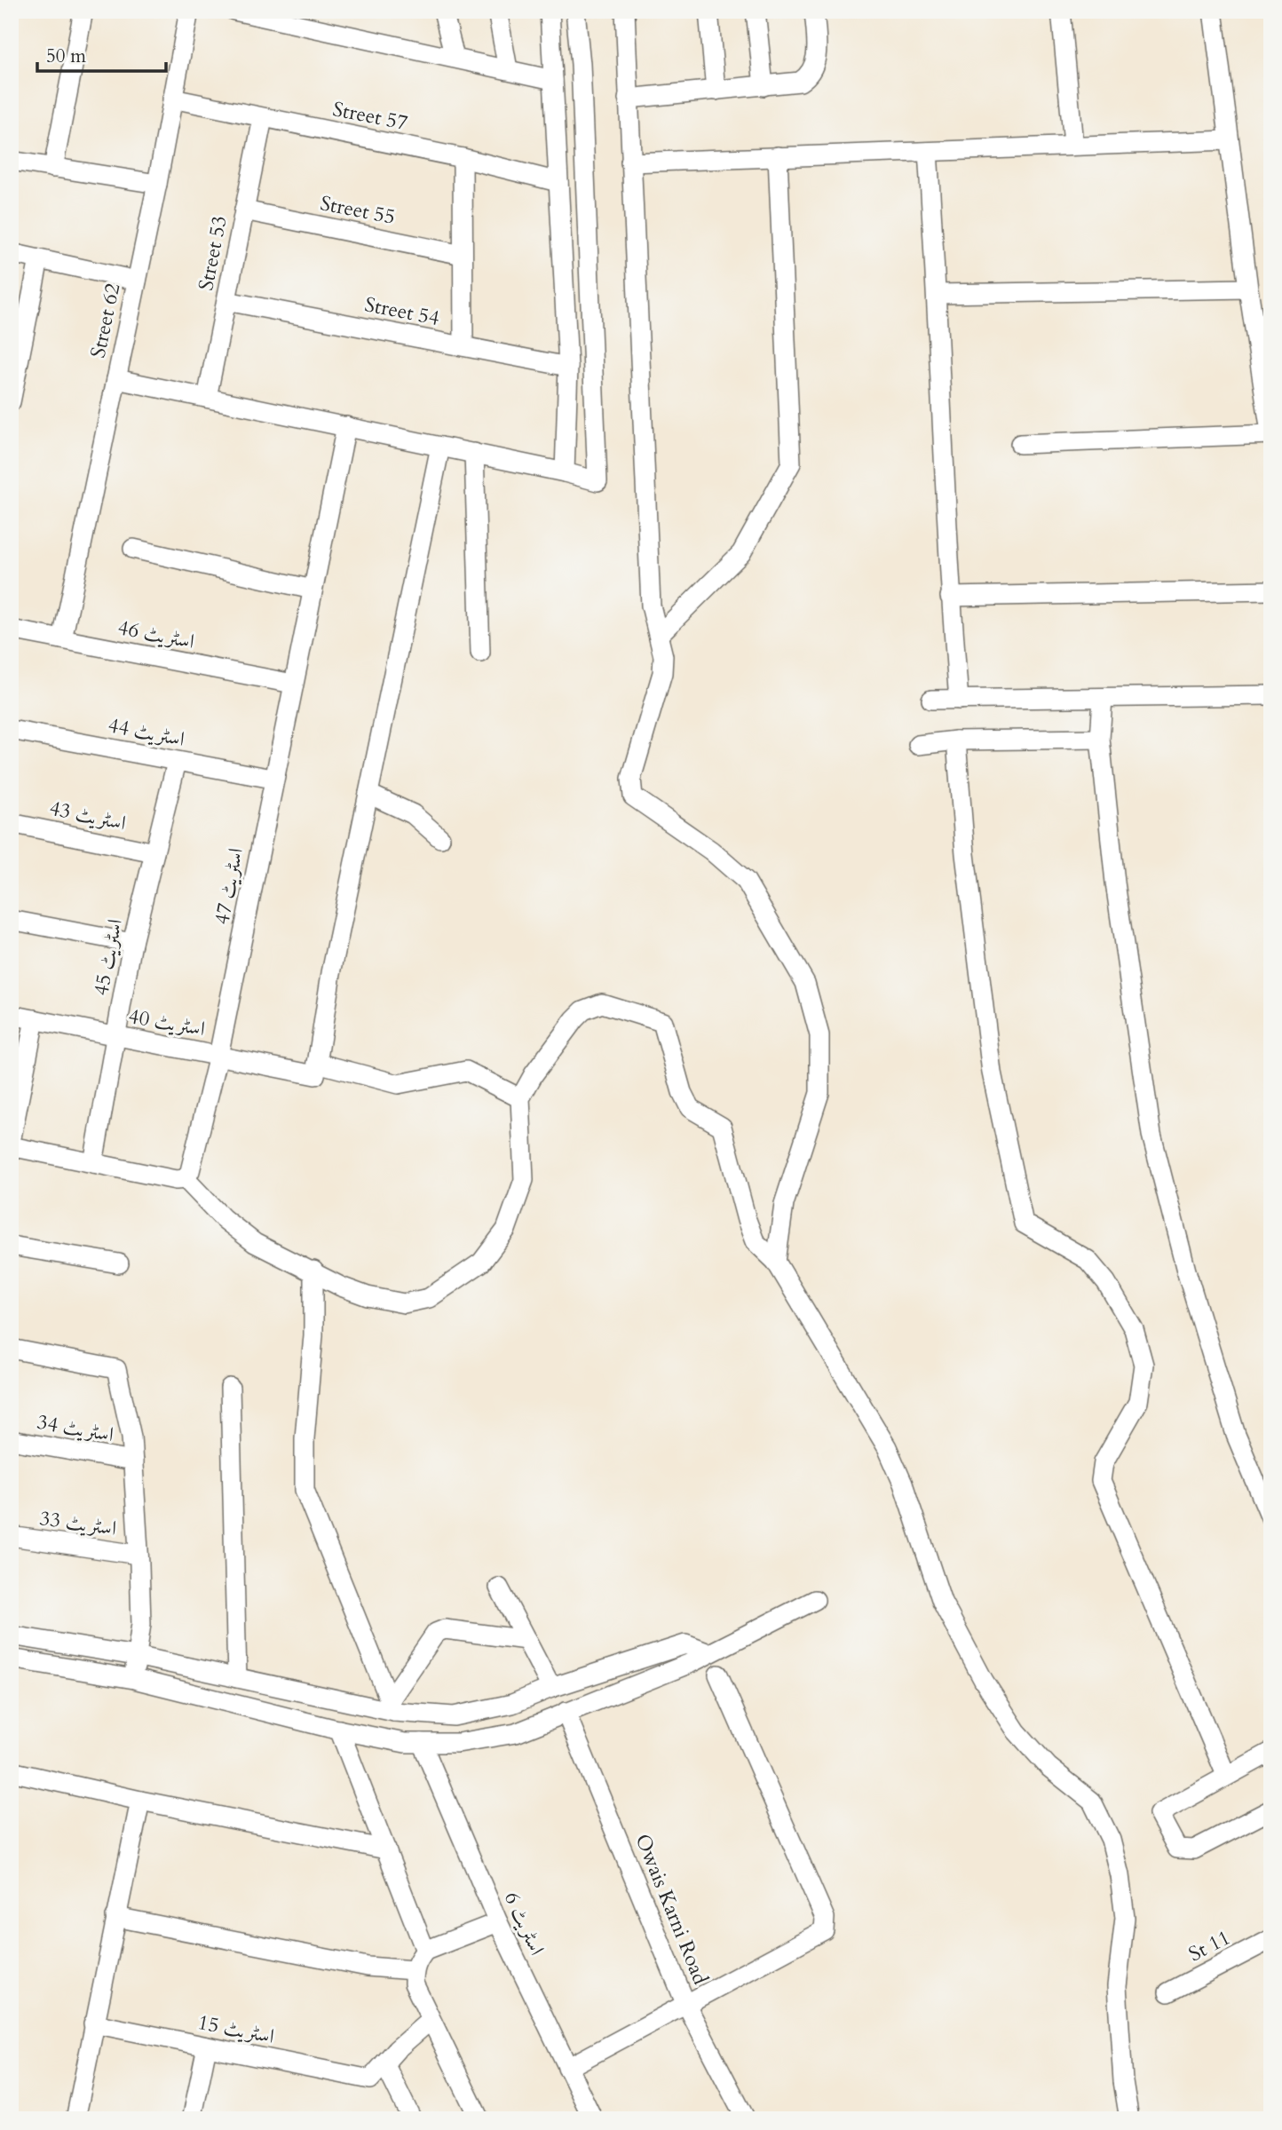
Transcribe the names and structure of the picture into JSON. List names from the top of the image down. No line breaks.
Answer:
{"streets":{"street":["Street 57","Street 55","Street 53","Street 54","Street 62","اسٹریٹ 46","اسٹریٹ 44","اسٹریٹ 43","اسٹریٹ 47","اسٹریٹ 45","اسٹریٹ 40","اسٹریٹ 34","اسٹریٹ 33","Owais Karni Road","اسٹریٹ 6","St 11","اسٹریٹ 15"]},"crossings":[["Street 57","Street 53"],["Street 57","Street 62"],["Street 55","Street 53"],["Street 53","Street 54"],["Street 62","اسٹریٹ 46"],["اسٹریٹ 46","اسٹریٹ 47"],["اسٹریٹ 44","اسٹریٹ 47"],["اسٹریٹ 44","اسٹریٹ 45"],["اسٹریٹ 43","اسٹریٹ 45"],["اسٹریٹ 47","اسٹریٹ 40"],["اسٹریٹ 45","اسٹریٹ 40"]],"scale_bar":"50 m"}
